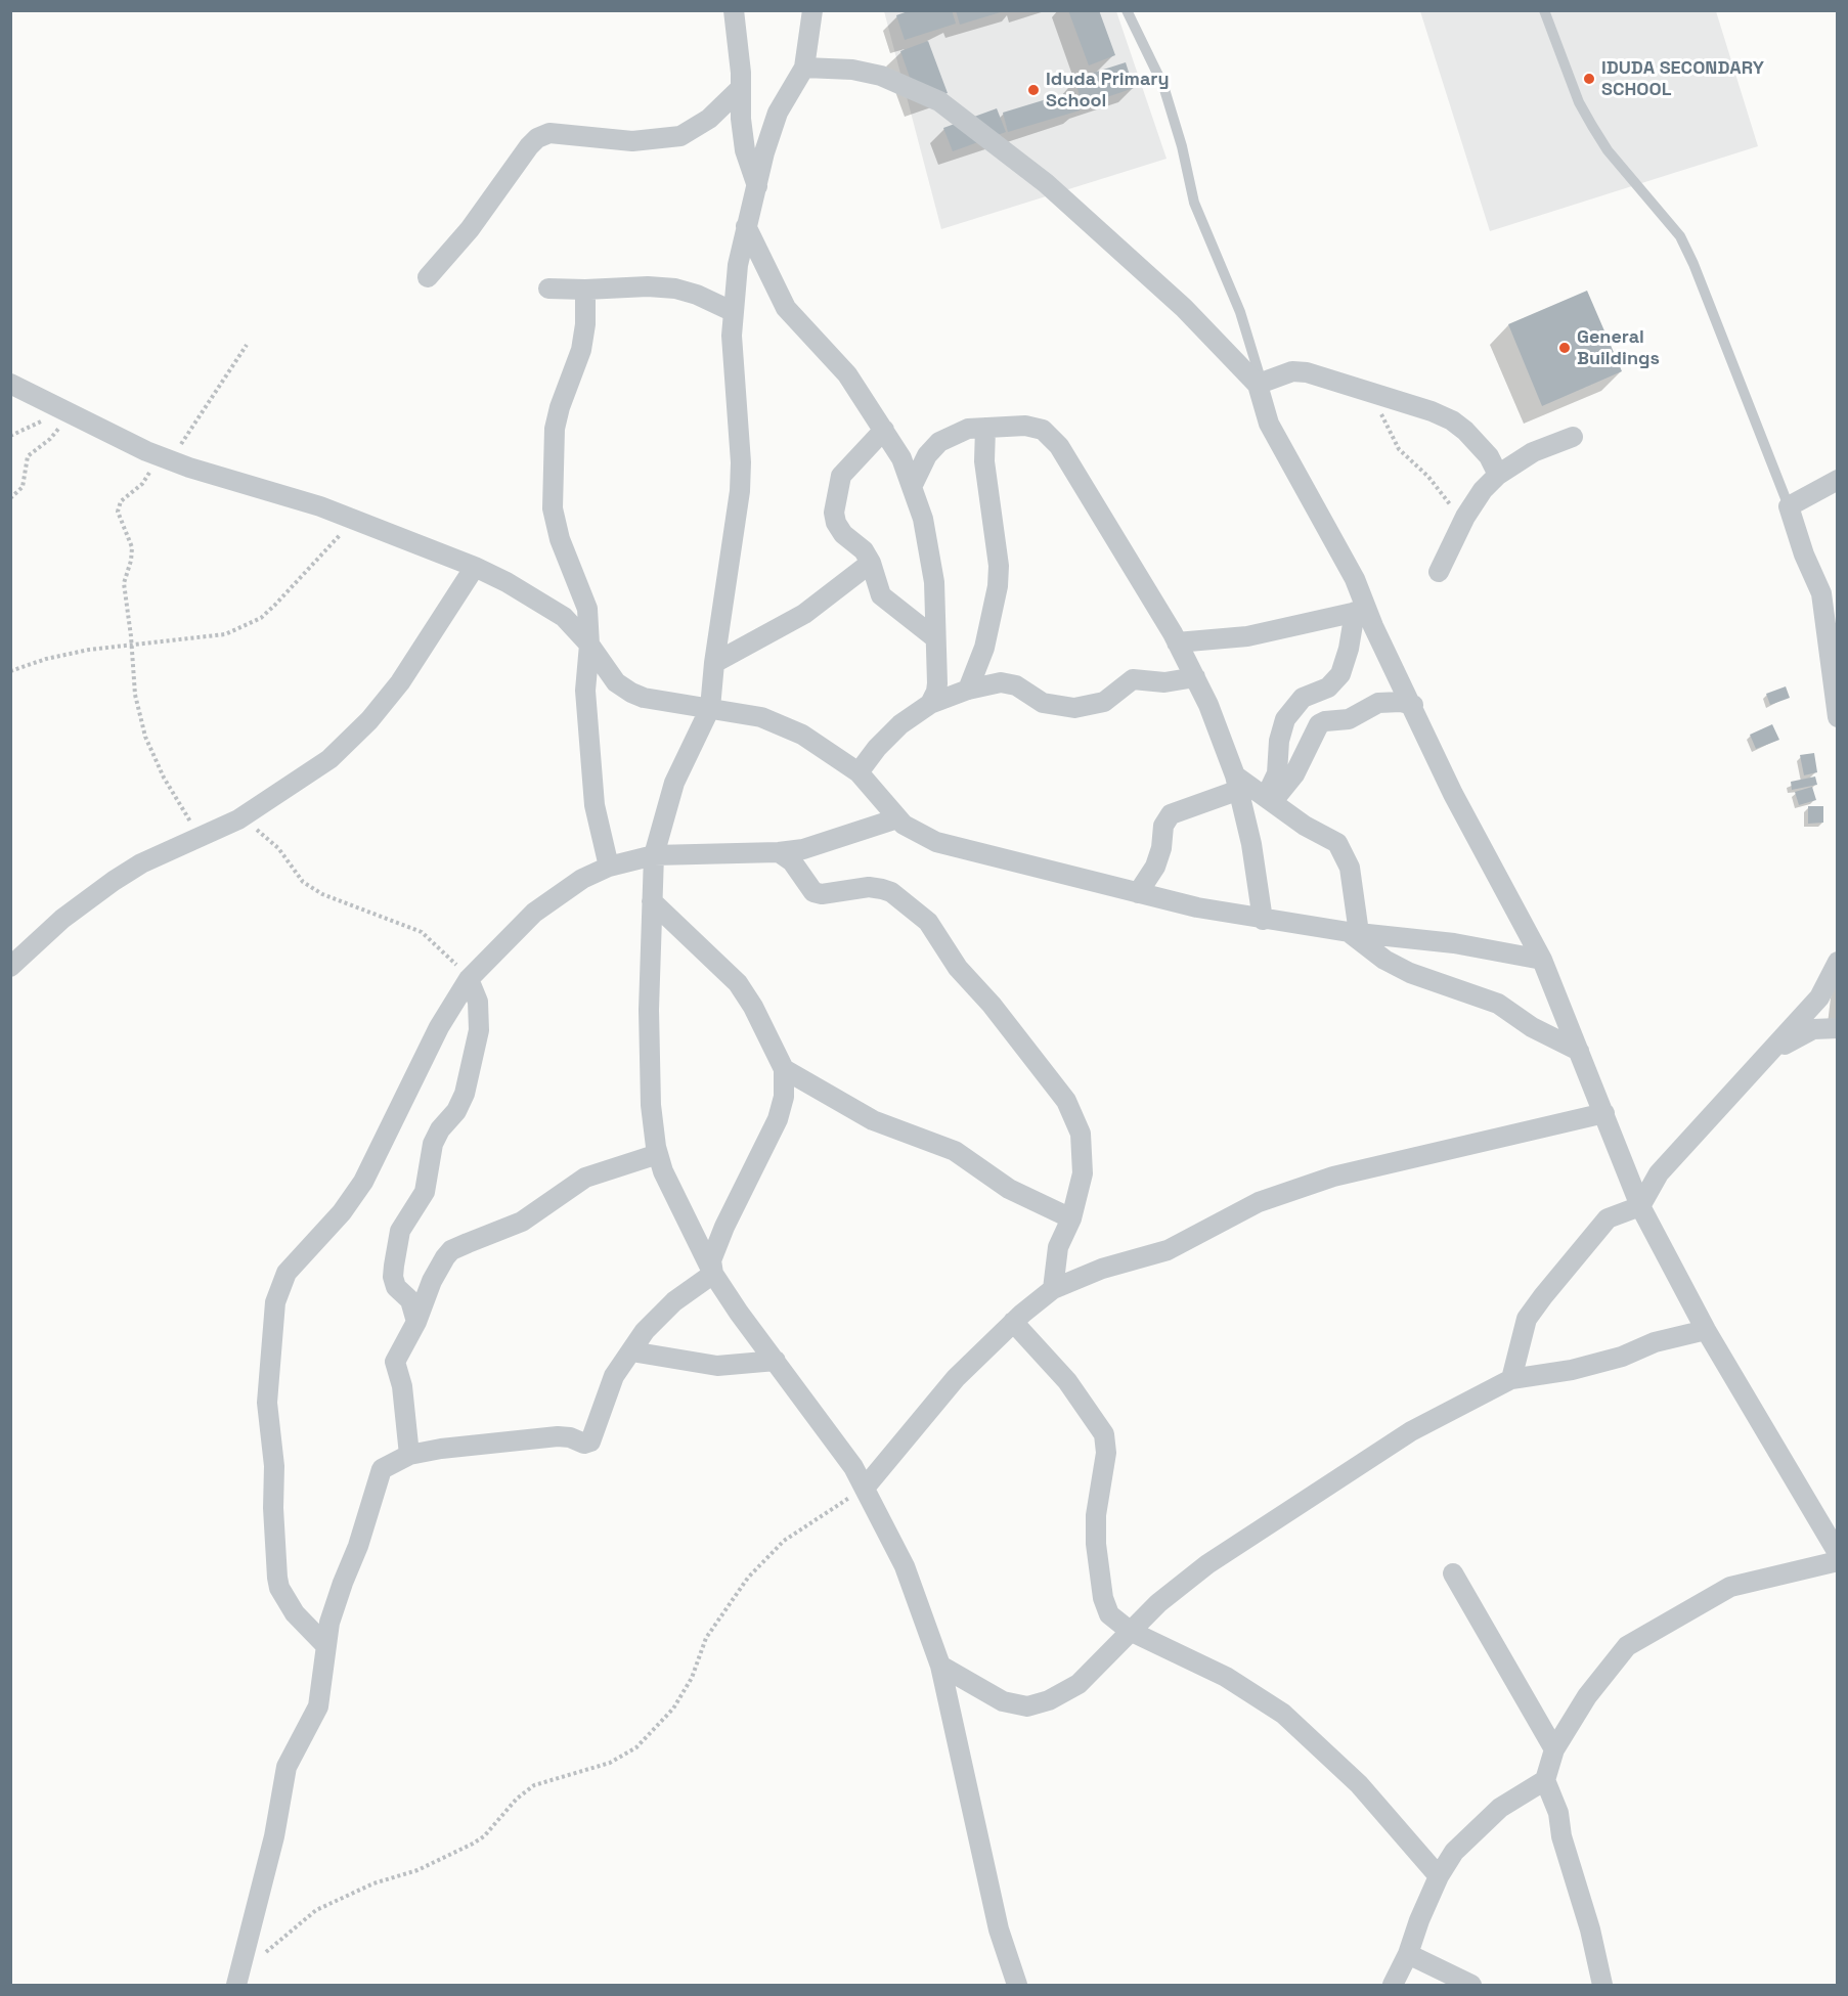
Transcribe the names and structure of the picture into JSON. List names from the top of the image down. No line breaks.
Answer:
{"places":["IDUDA SECONDARY SCHOOL","Iduda Primary School","General Buildings"]}
